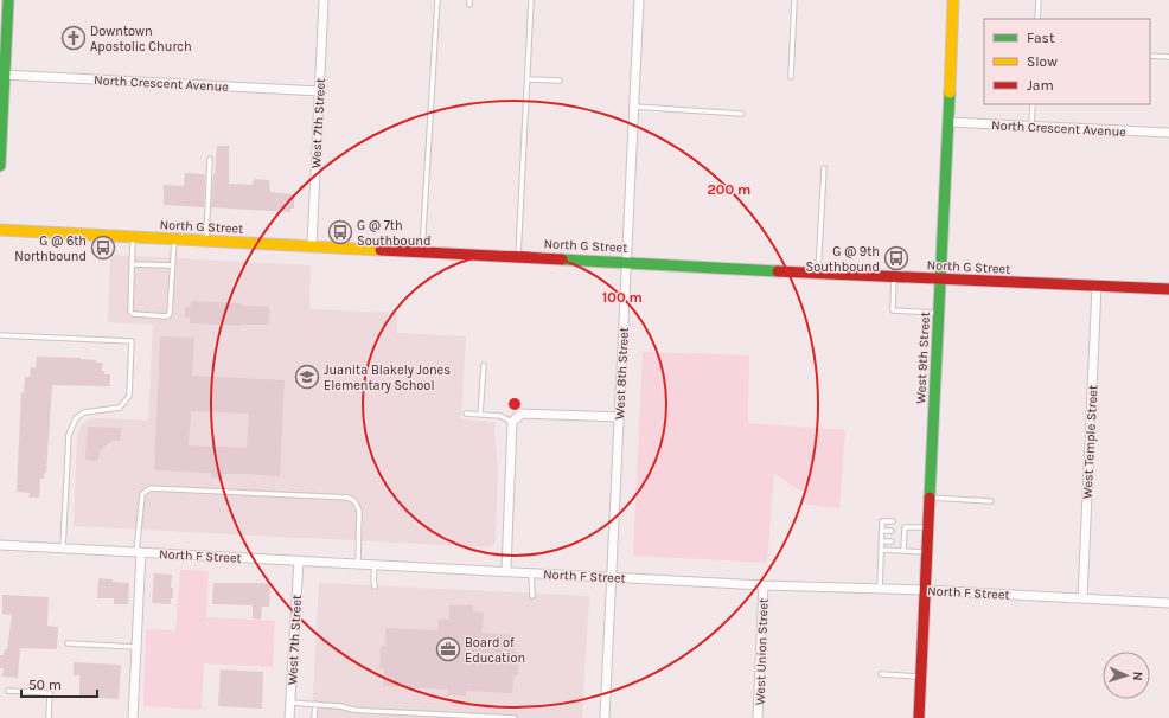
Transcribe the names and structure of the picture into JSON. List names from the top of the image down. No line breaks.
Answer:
{"streets":{"street":["North Crescent Avenue","West 7th Street","North G Street","West 9th Street","West 8th Street","West Temple Street","North F Street","West Union Street"]},"crossings":[["North Crescent Avenue","West 7th Street"],["North Crescent Avenue","West 9th Street"],["West 7th Street","North G Street"],["West 7th Street","North F Street"],["North G Street","West 9th Street"],["North G Street","West 8th Street"],["North G Street","West Temple Street"],["West 9th Street","North F Street"],["West 8th Street","North F Street"],["West Temple Street","North F Street"],["North F Street","West Union Street"]],"places":{"church":["Downtown Apostolic Church"],"bus stop":["G @ 7th Southbound","G @ 6th Northbound","G @ 9th Southbound"],"school or university":["Juanita Blakely Jones Elementary School"],"office":["Board of Education"]},"legend":["Fast","Slow","Jam"],"scale_bar":"50 m","north":"right","rings":["200 m","100 m"]}
